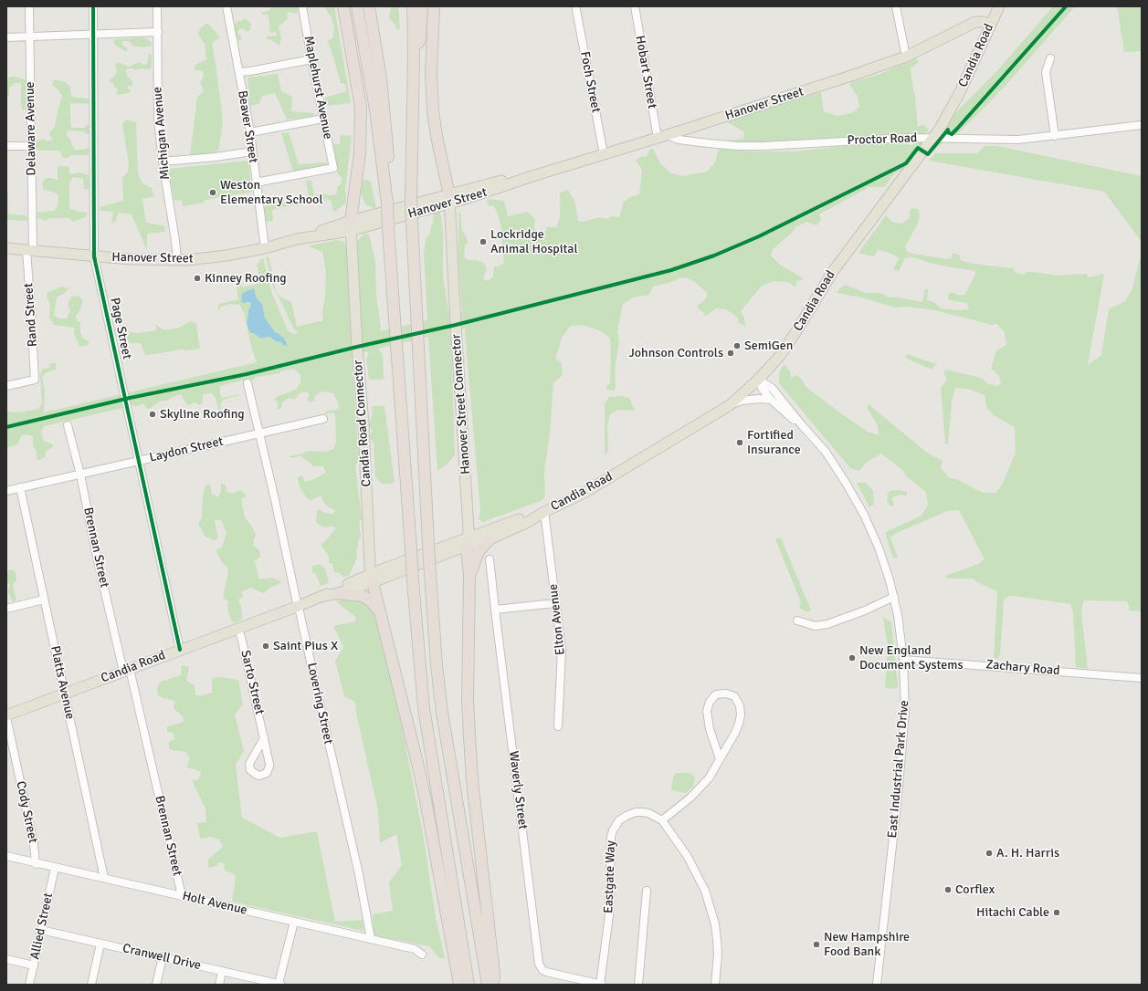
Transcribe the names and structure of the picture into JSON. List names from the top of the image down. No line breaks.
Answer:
{"streets":{"main road":["Candia Road","Hanover Street","Hanover Street Connector","Candia Road Connector"],"street":["Hobart Street","Foch Street","Maplehurst Avenue","Beaver Street","Delaware Avenue","Michigan Avenue","Proctor Road","Rand Street","Page Street","Laydon Street","Brennan Street","Elton Avenue","Zachary Road","Platts Avenue","Sarto Street","Lovering Street","East Industrial Park Drive","Waverly Street","Cody Street","Eastgate Way","Holt Avenue","Allied Street","Cranwell Drive"]},"crossings":[["Candia Road","Hanover Street"],["Candia Road","Proctor Road"],["Candia Road","Page Street"],["Candia Road","Hanover Street Connector"],["Candia Road","Candia Road Connector"],["Candia Road","Brennan Street"],["Candia Road","Elton Avenue"],["Candia Road","Platts Avenue"],["Candia Road","Sarto Street"],["Candia Road","Lovering Street"],["Candia Road","East Industrial Park Drive"],["Candia Road","Cody Street"],["Hobart Street","Hanover Street"],["Foch Street","Hanover Street"],["Maplehurst Avenue","Beaver Street"],["Hanover Street","Beaver Street"],["Hanover Street","Delaware Avenue"],["Hanover Street","Michigan Avenue"],["Hanover Street","Proctor Road"],["Hanover Street","Rand Street"],["Hanover Street","Page Street"],["Hanover Street","Hanover Street Connector"],["Hanover Street","Candia Road Connector"],["Delaware Avenue","Rand Street"],["Page Street","Laydon Street"],["Laydon Street","Brennan Street"],["Laydon Street","Platts Avenue"],["Laydon Street","Lovering Street"],["Brennan Street","Holt Avenue"],["Zachary Road","East Industrial Park Drive"],["Platts Avenue","Holt Avenue"],["Lovering Street","Holt Avenue"],["Waverly Street","Eastgate Way"],["Cody Street","Holt Avenue"],["Holt Avenue","Allied Street"],["Allied Street","Cranwell Drive"]],"places":["Weston Elementary School","Lockridge Animal Hospital","Kinney Roofing","SemiGen","Johnson Controls","Skyline Roofing","Fortified Insurance","Saint Pius X","New England Document Systems","A. H. Harris","Corflex","Hitachi Cable","New Hampshire Food Bank"]}
